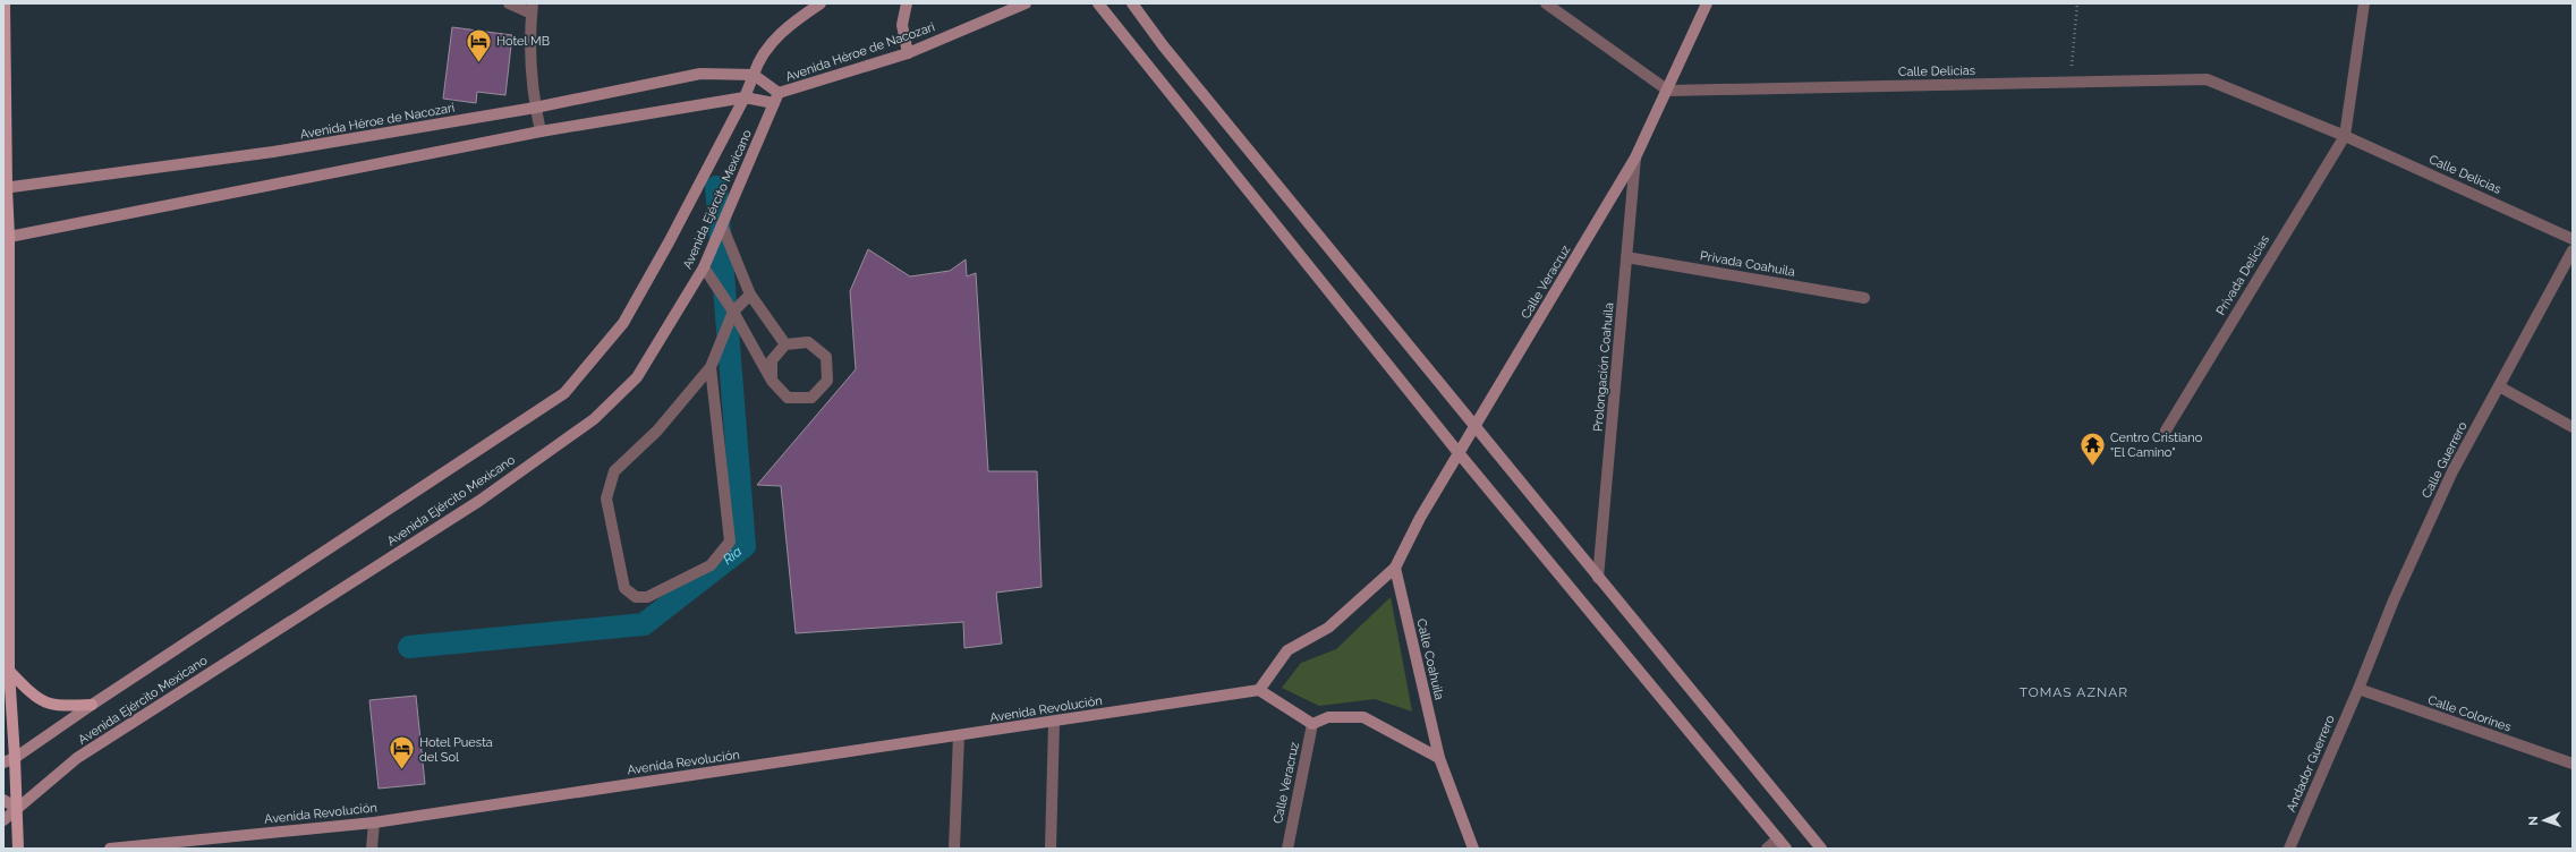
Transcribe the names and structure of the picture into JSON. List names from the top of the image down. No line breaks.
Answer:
{"streets":{"main road":["Avenida Héroe de Nacozari","Avenida Ejército Mexicano","Calle Veracruz","Calle Coahuila","Avenida Revolución"],"street":["Calle Delicias","Privada Coahuila","Privada Delicias","Prolongación Coahuila","Calle Guerrero","Calle Colorines","Andador Guerrero"]},"crossings":[["Avenida Héroe de Nacozari","Avenida Ejército Mexicano"],["Calle Delicias","Privada Delicias"],["Calle Delicias","Calle Veracruz"],["Privada Coahuila","Prolongación Coahuila"],["Calle Veracruz","Prolongación Coahuila"],["Calle Veracruz","Calle Coahuila"],["Calle Guerrero","Calle Colorines"],["Calle Guerrero","Andador Guerrero"],["Calle Colorines","Andador Guerrero"]],"districts":["TOMAS AZNAR"],"water":["Ría"],"places":{"hotel":["Hotel MB","Hotel Puesta del Sol"],"temple":["Centro Cristiano \"El Camino\""]},"north":"left"}
